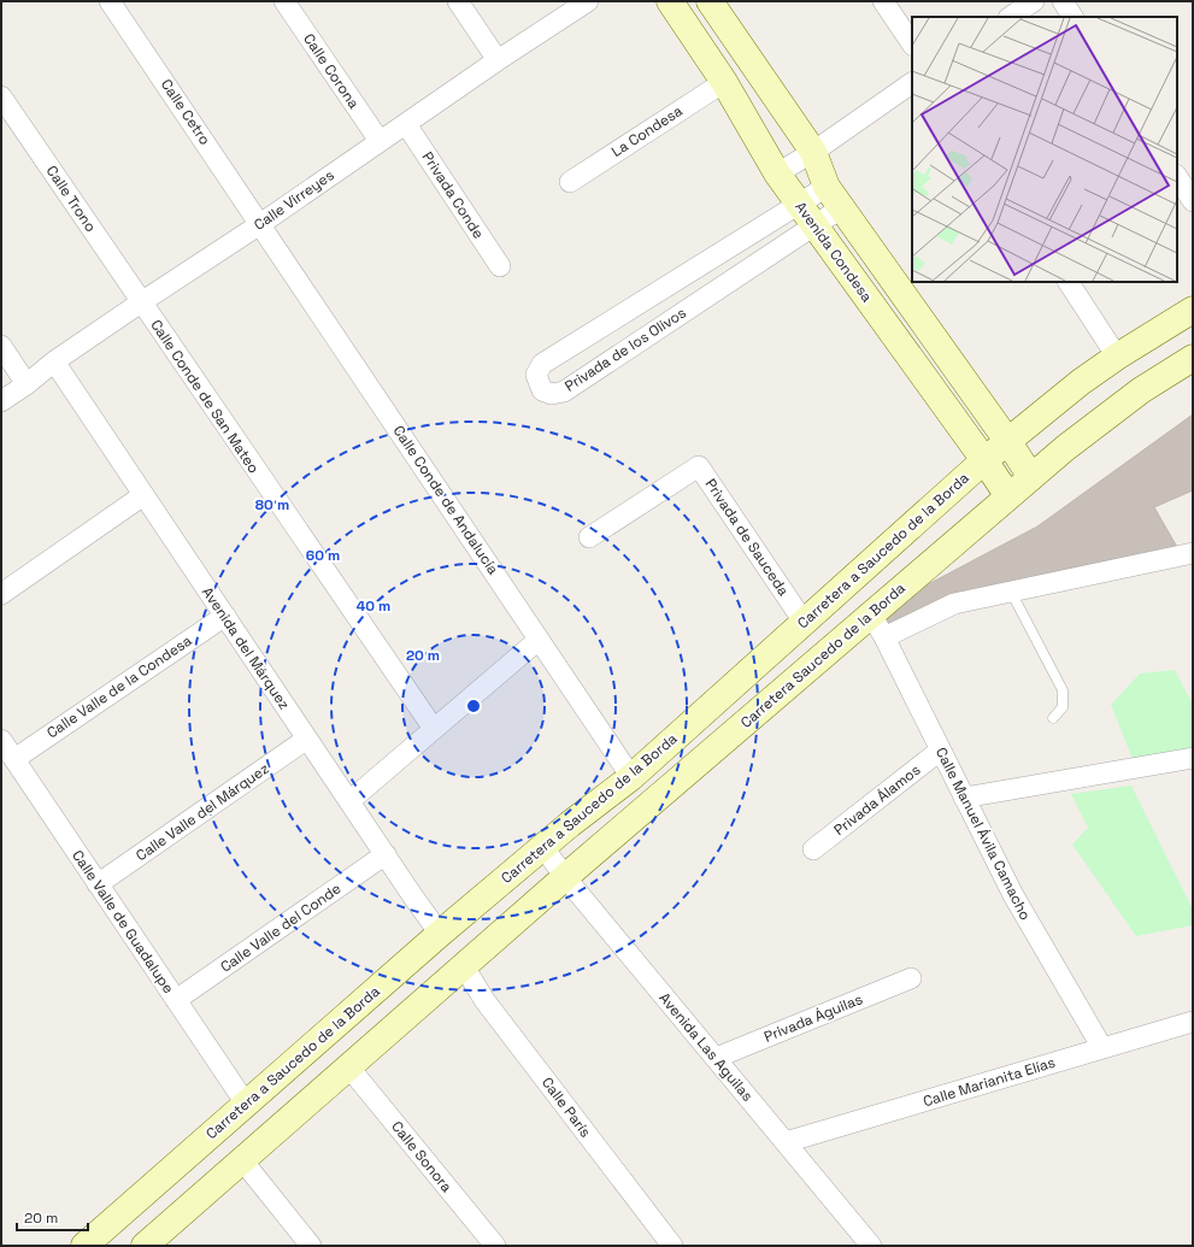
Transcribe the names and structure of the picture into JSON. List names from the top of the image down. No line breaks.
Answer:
{"streets":{"street":["Calle Corona","Calle Cetro","La Condesa","Privada Conde","Calle Trono","Calle Virreyes","Avenida Condesa","Privada de los Olivos","Calle Conde de San Mateo","Calle Conde de Andalucía","Privada de Sauceda","Carretera a Saucedo de la Borda","Avenida del Márquez","Carretera Saucedo de la Borda","Calle Valle de la Condesa","Privada Álamos","Calle Valle del Márquez","Calle Manuel Ávila Camacho","Calle Valle de Guadalupe","Calle Valle del Conde","Privada Águilas","Avenida Las Aguilas","Calle Marianita Elías","Calle París","Calle Sonora"]},"crossings":[["Calle Corona","Calle Virreyes"],["Calle Cetro","Calle Virreyes"],["Calle Cetro","Calle Conde de Andalucía"],["La Condesa","Avenida Condesa"],["Privada Conde","Calle Virreyes"],["Calle Trono","Calle Virreyes"],["Calle Trono","Calle Conde de San Mateo"],["Calle Virreyes","Calle Conde de San Mateo"],["Calle Virreyes","Calle Conde de Andalucía"],["Calle Virreyes","Avenida del Márquez"],["Avenida Condesa","Privada de los Olivos"],["Avenida Condesa","Carretera a Saucedo de la Borda"],["Avenida Condesa","Carretera Saucedo de la Borda"],["Calle Conde de Andalucía","Carretera a Saucedo de la Borda"],["Privada de Sauceda","Carretera a Saucedo de la Borda"],["Carretera a Saucedo de la Borda","Avenida del Márquez"],["Carretera a Saucedo de la Borda","Calle Valle de Guadalupe"],["Carretera a Saucedo de la Borda","Avenida Las Aguilas"],["Avenida del Márquez","Calle Valle de la Condesa"],["Avenida del Márquez","Calle Valle del Márquez"],["Avenida del Márquez","Calle Valle del Conde"],["Carretera Saucedo de la Borda","Calle Manuel Ávila Camacho"],["Carretera Saucedo de la Borda","Avenida Las Aguilas"],["Carretera Saucedo de la Borda","Calle París"],["Calle Valle de la Condesa","Calle Valle de Guadalupe"],["Privada Álamos","Calle Manuel Ávila Camacho"],["Calle Valle del Márquez","Calle Valle de Guadalupe"],["Calle Manuel Ávila Camacho","Calle Marianita Elías"],["Calle Valle de Guadalupe","Calle Valle del Conde"],["Privada Águilas","Avenida Las Aguilas"],["Avenida Las Aguilas","Calle Marianita Elías"]],"scale_bar":"20 m","rings":["80 m","60 m","40 m","20 m"]}
